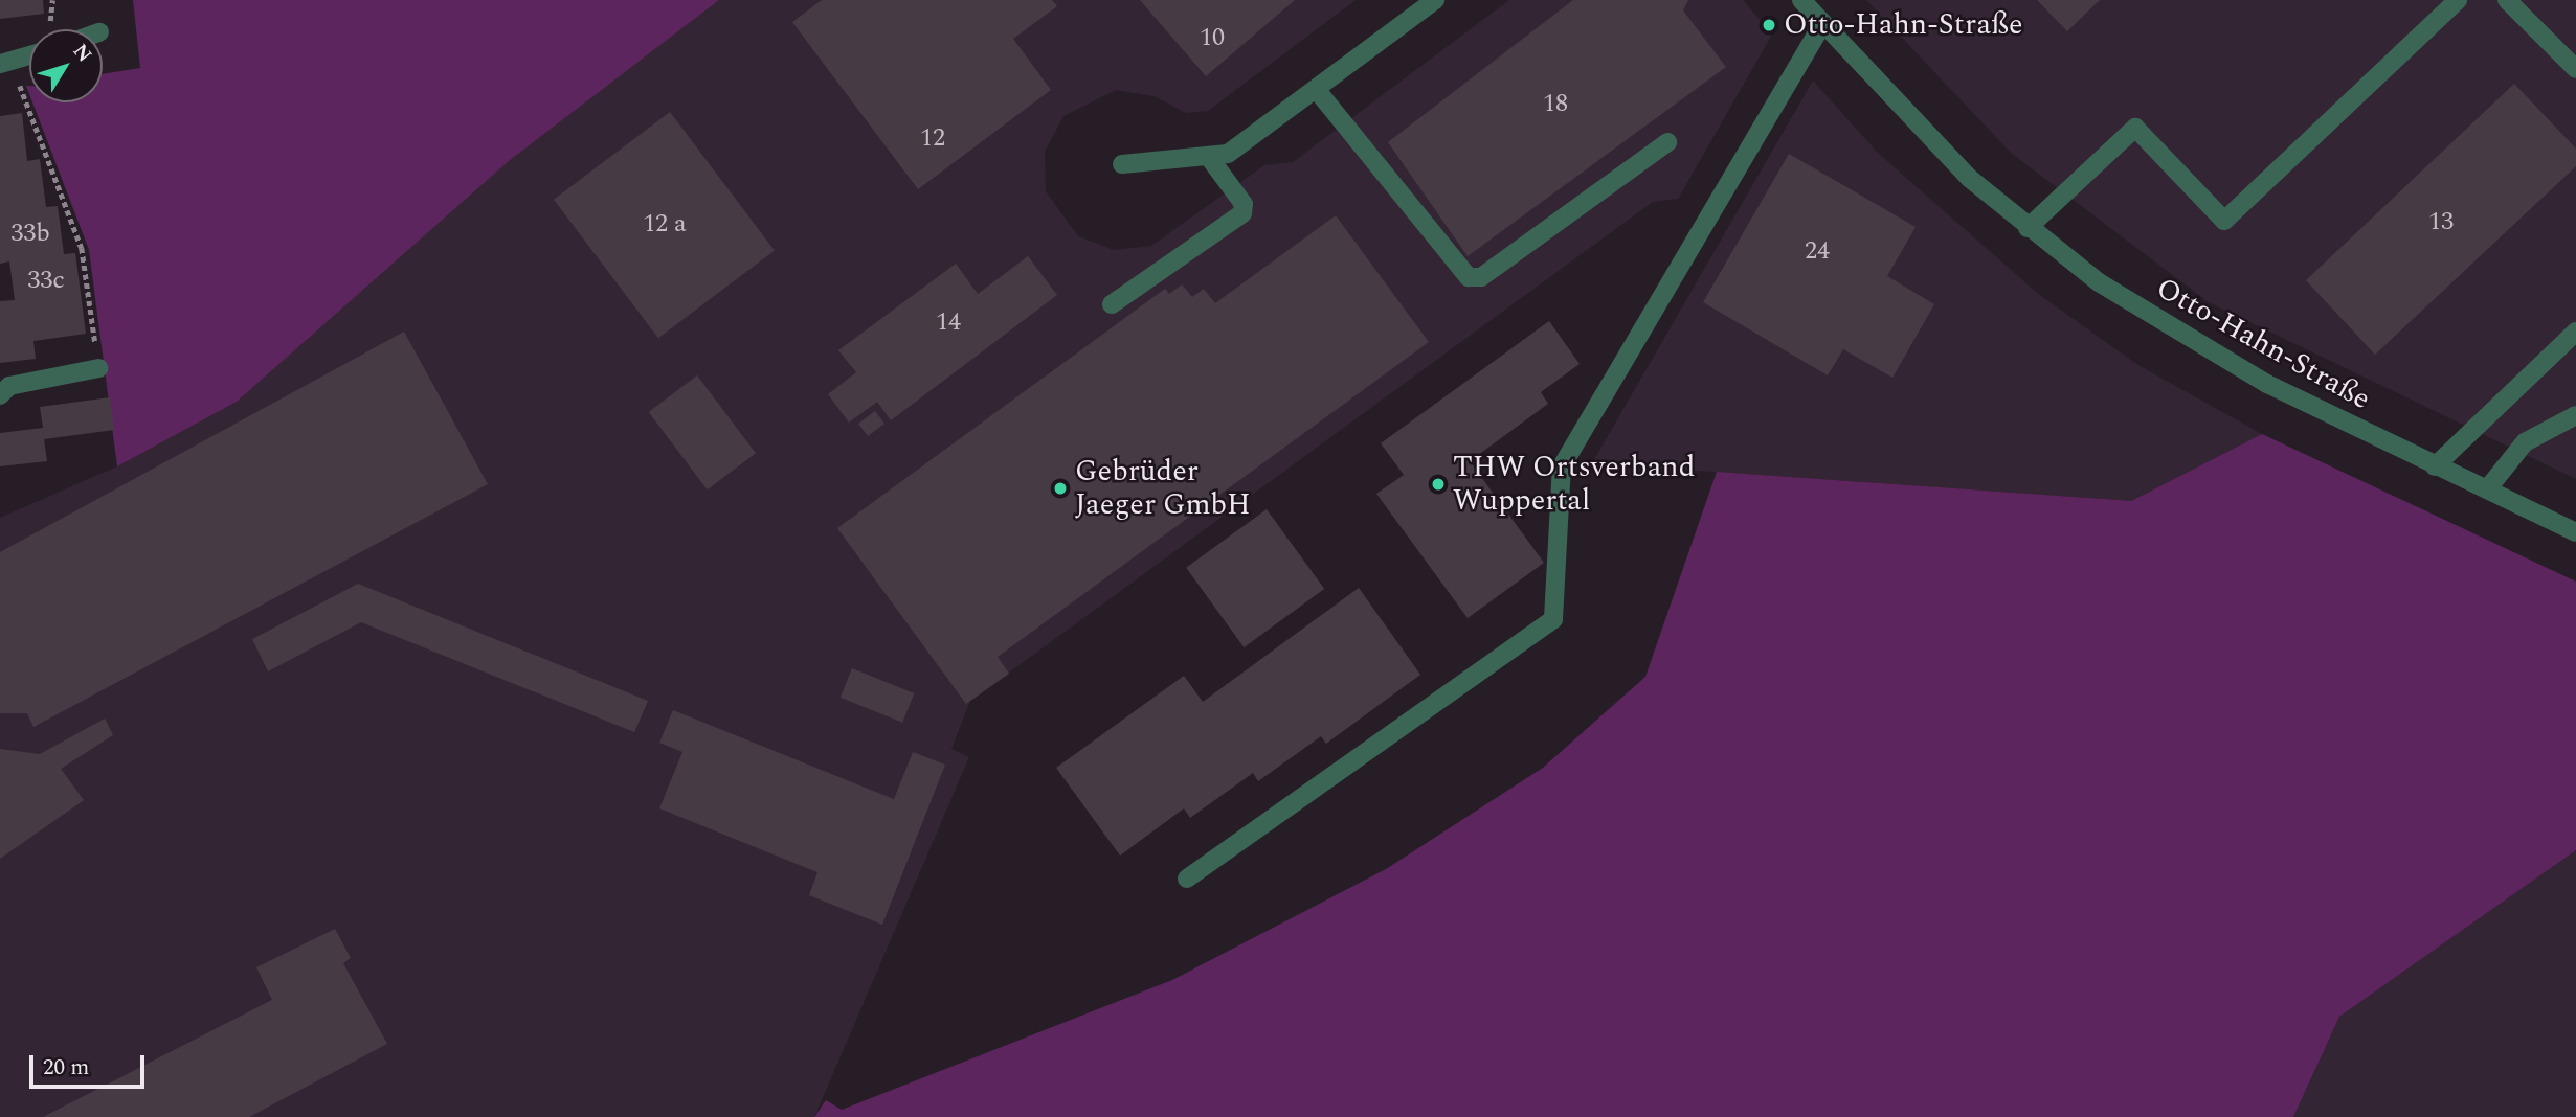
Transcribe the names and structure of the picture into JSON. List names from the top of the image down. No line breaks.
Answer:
{"streets":{"street":["Otto-Hahn-Straße"]},"places":["Otto-Hahn-Straße","THW Ortsverband Wuppertal","Gebrüder Jaeger GmbH"],"house_numbers":["10","18","12","13","12 a","33b","24","33c","14"],"scale_bar":"20 m","north":"top right"}
